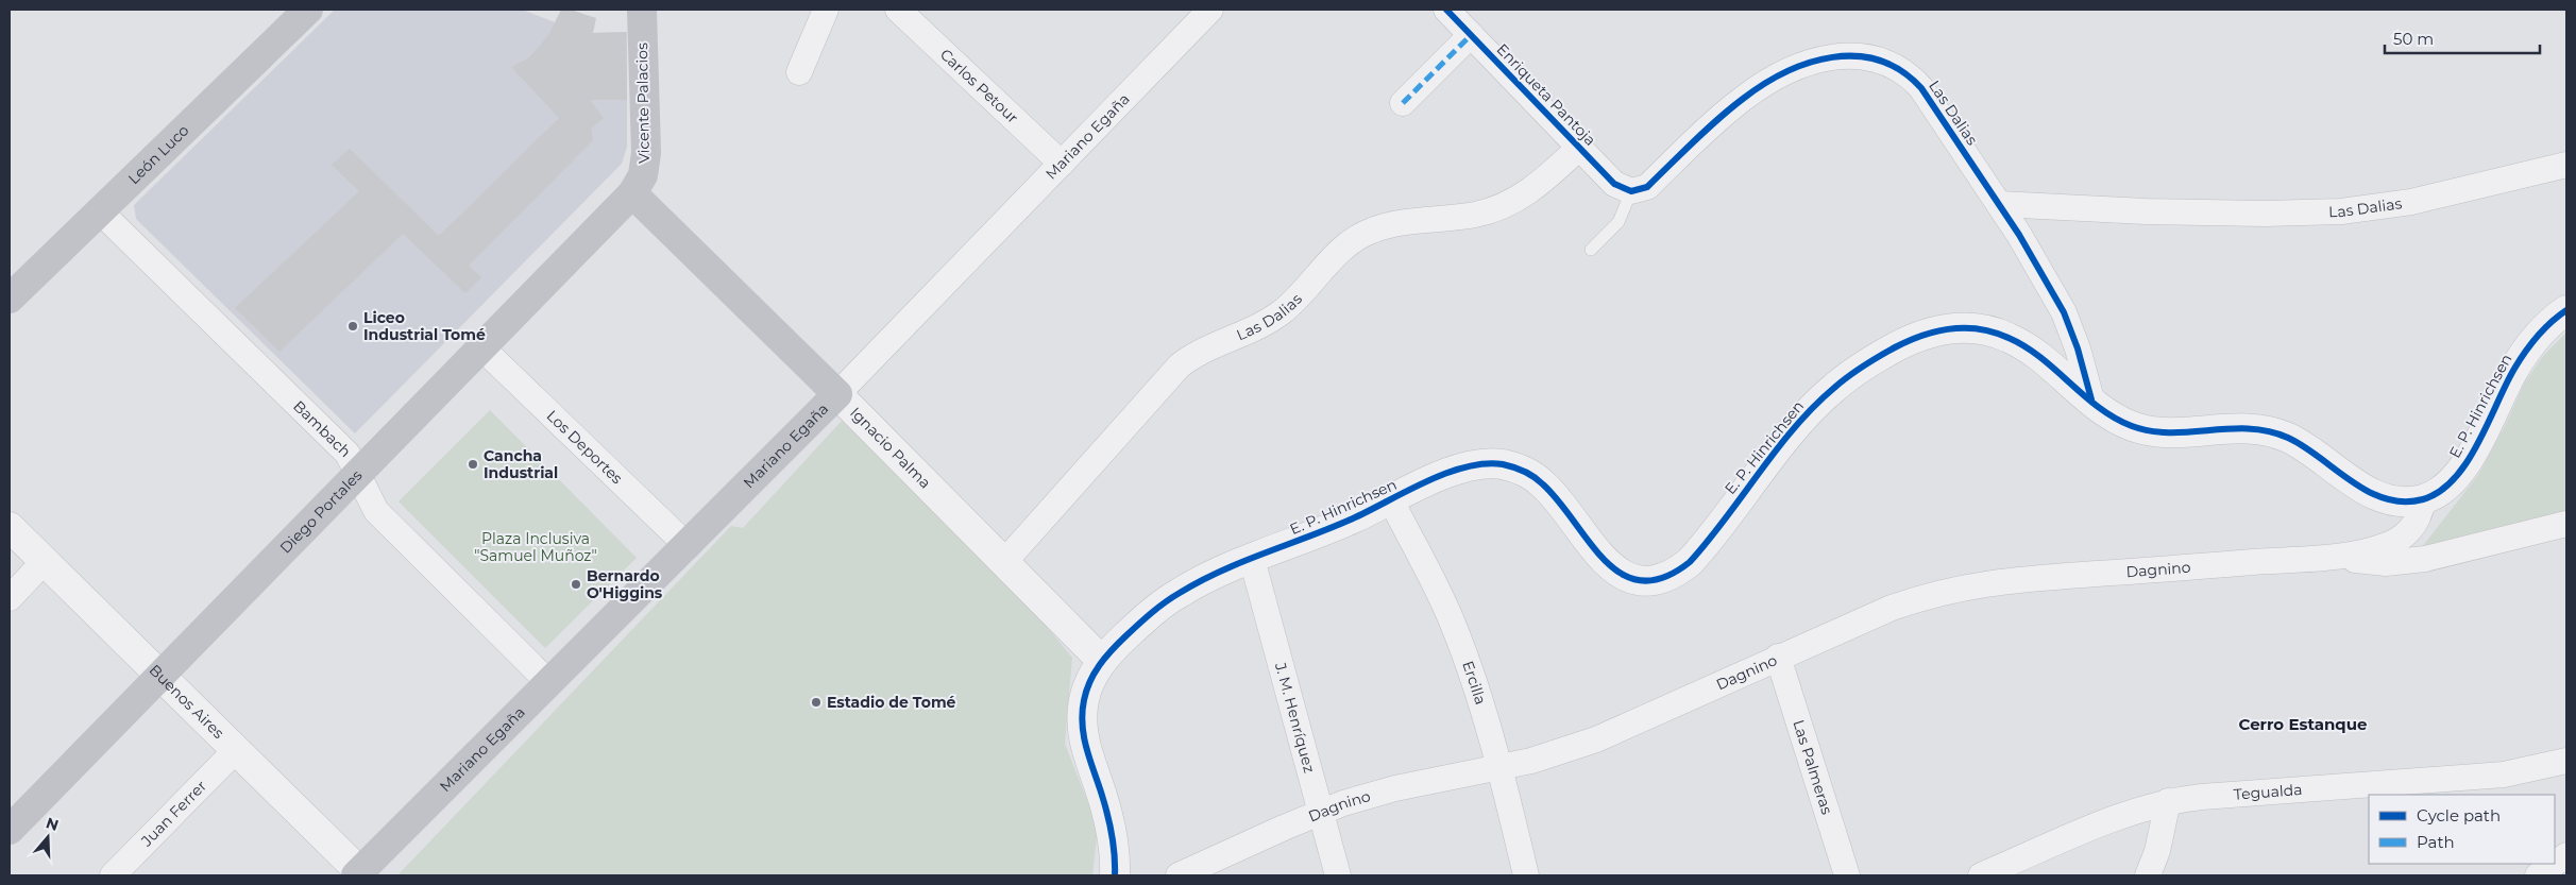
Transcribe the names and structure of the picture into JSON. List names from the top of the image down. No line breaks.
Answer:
{"streets":{"main road":["Vicente Palacios","Mariano Egaña","León Luco","Ignacio Palma","Diego Portales"],"street":["Carlos Petour","Enriqueta Pantoja","Las Dalias","E. P. Hinrichsen","Bambach","Los Deportes","Dagnino","Ercilla","Buenos Aires","J. M. Henríquez","Las Palmeras","Tegualda","Juan Ferrer"]},"crossings":[["Carlos Petour","Mariano Egaña"],["Enriqueta Pantoja","Las Dalias"],["Vicente Palacios","Ignacio Palma"],["Vicente Palacios","Diego Portales"],["Las Dalias","E. P. Hinrichsen"],["Las Dalias","Ignacio Palma"],["Mariano Egaña","Bambach"],["Mariano Egaña","Los Deportes"],["Mariano Egaña","Ignacio Palma"],["Mariano Egaña","Buenos Aires"],["León Luco","Bambach"],["E. P. Hinrichsen","Ignacio Palma"],["E. P. Hinrichsen","Dagnino"],["E. P. Hinrichsen","Ercilla"],["E. P. Hinrichsen","J. M. Henríquez"],["Bambach","Diego Portales"],["Los Deportes","Diego Portales"],["Ignacio Palma","Diego Portales"],["Diego Portales","Buenos Aires"],["Dagnino","Ercilla"],["Dagnino","J. M. Henríquez"],["Dagnino","Las Palmeras"],["Buenos Aires","Juan Ferrer"]],"districts":["Cerro Estanque"],"parks":["Plaza Inclusiva \"Samuel Muñoz\""],"places":["Liceo Industrial Tomé","Cancha Industrial","Bernardo O'Higgins","Estadio de Tomé"],"legend":["Cycle path","Path"],"scale_bar":"50 m","north":"top"}
